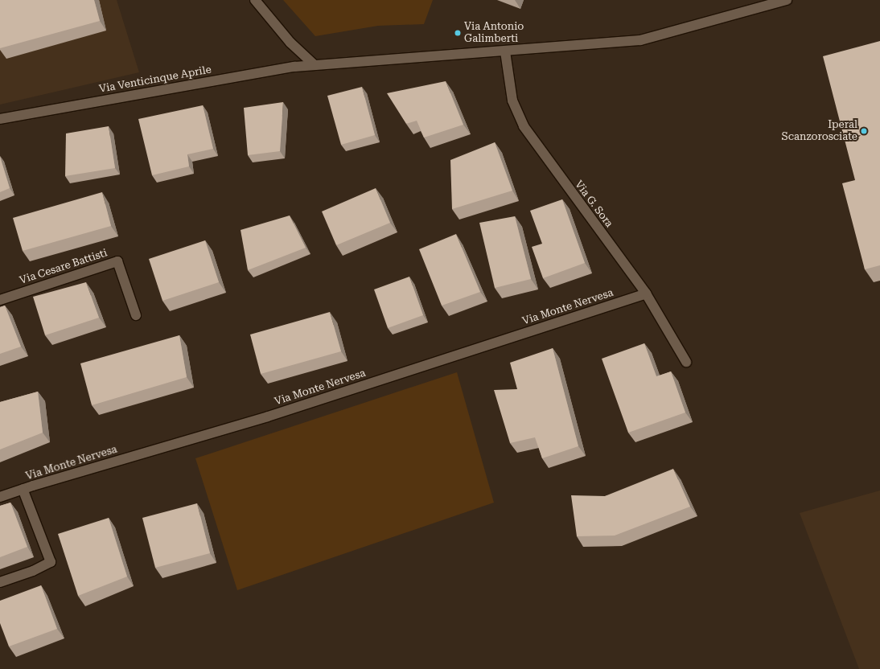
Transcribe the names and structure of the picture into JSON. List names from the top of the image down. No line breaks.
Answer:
{"streets":{"street":["Via Venticinque Aprile","Via G. Sora","Via Cesare Battisti","Via Monte Nervesa"]},"crossings":[["Via G. Sora","Via Monte Nervesa"]],"places":["Via Antonio Galimberti","Iperal Scanzorosciate"]}
